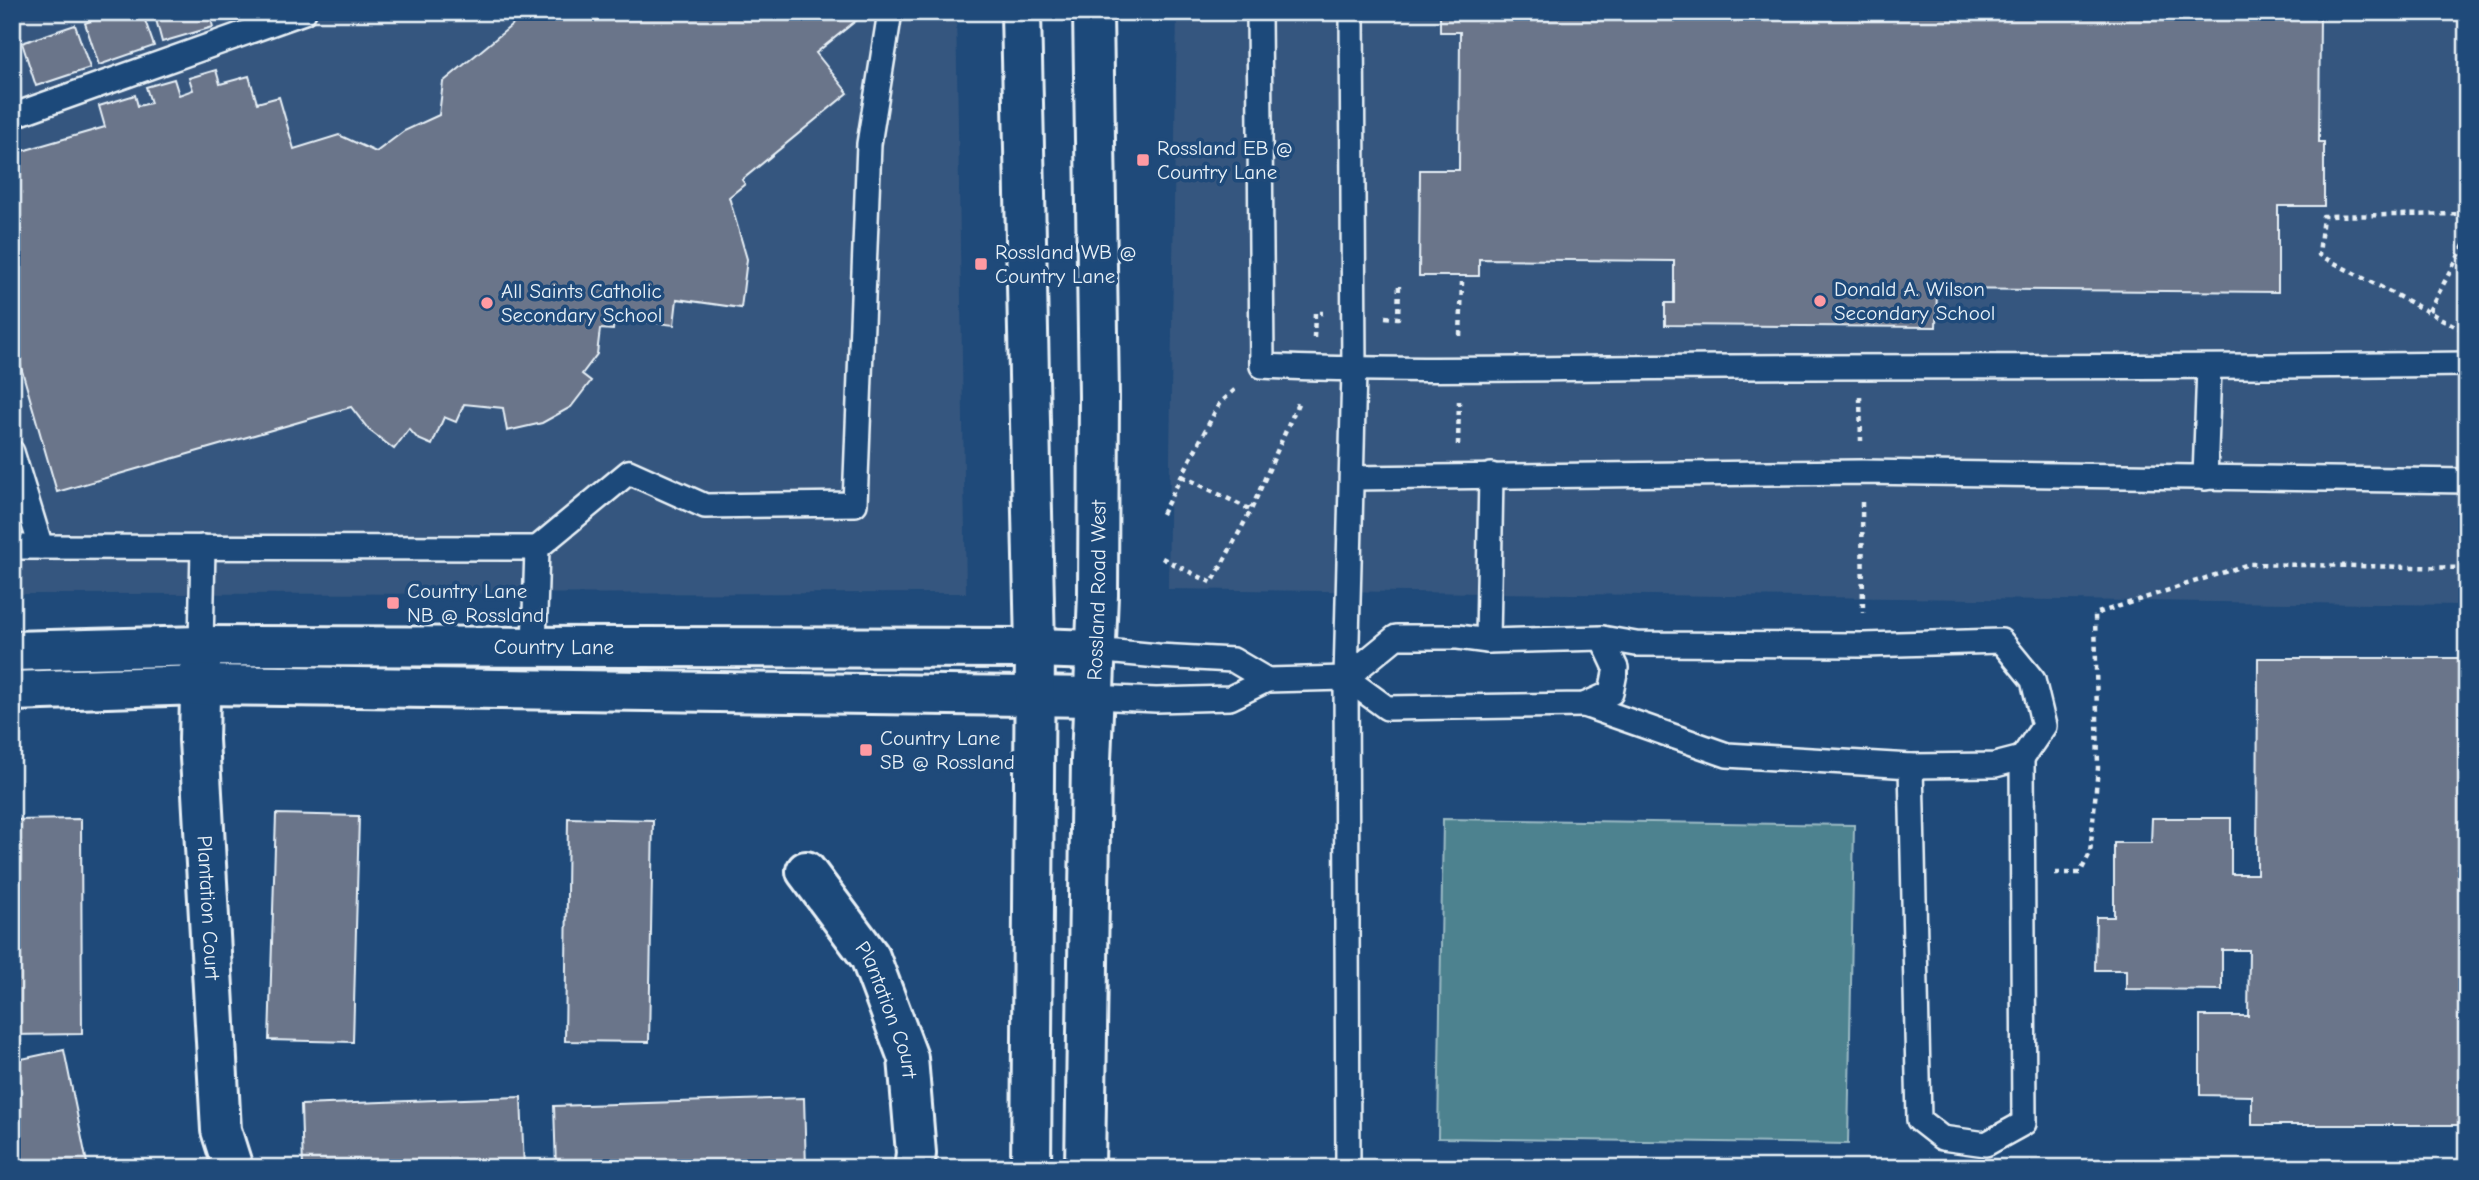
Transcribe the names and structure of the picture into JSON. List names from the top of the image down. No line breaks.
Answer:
{"streets":{"street":["Rossland Road West","Country Lane","Plantation Court"]},"crossings":[["Rossland Road West","Country Lane"],["Country Lane","Plantation Court"]],"places":{"transit":["Rossland EB @ Country Lane","Rossland WB @ Country Lane","Country Lane NB @ Rossland","Country Lane SB @ Rossland"],"other":["Donald A. Wilson Secondary School","All Saints Catholic Secondary School"]}}
